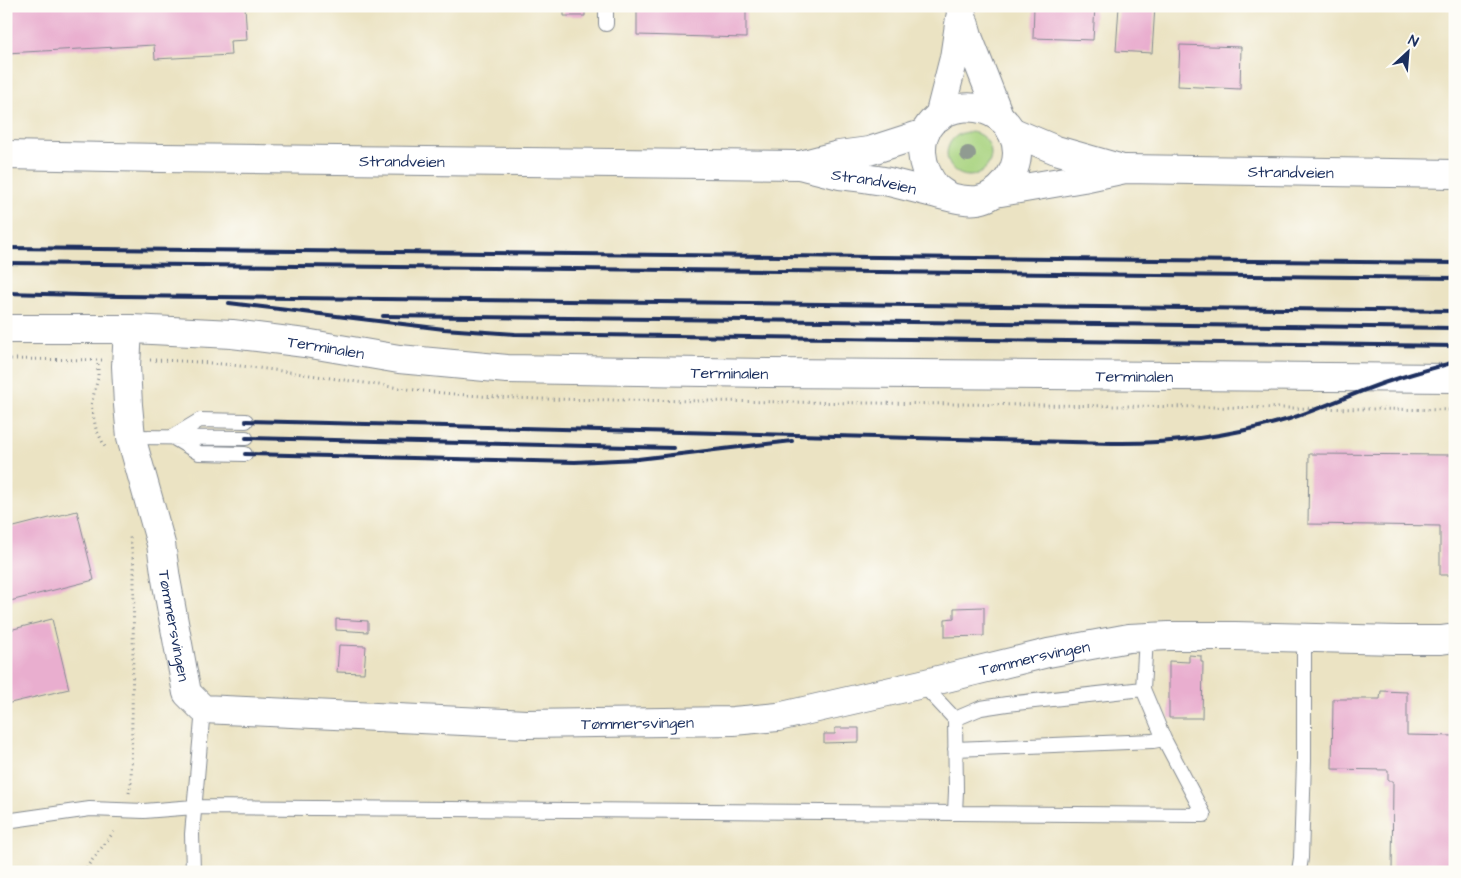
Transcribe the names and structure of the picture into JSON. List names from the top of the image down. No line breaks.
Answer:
{"streets":{"street":["Strandveien","Terminalen","Tømmersvingen"]},"crossings":[["Terminalen","Tømmersvingen"]],"north":"top right"}
